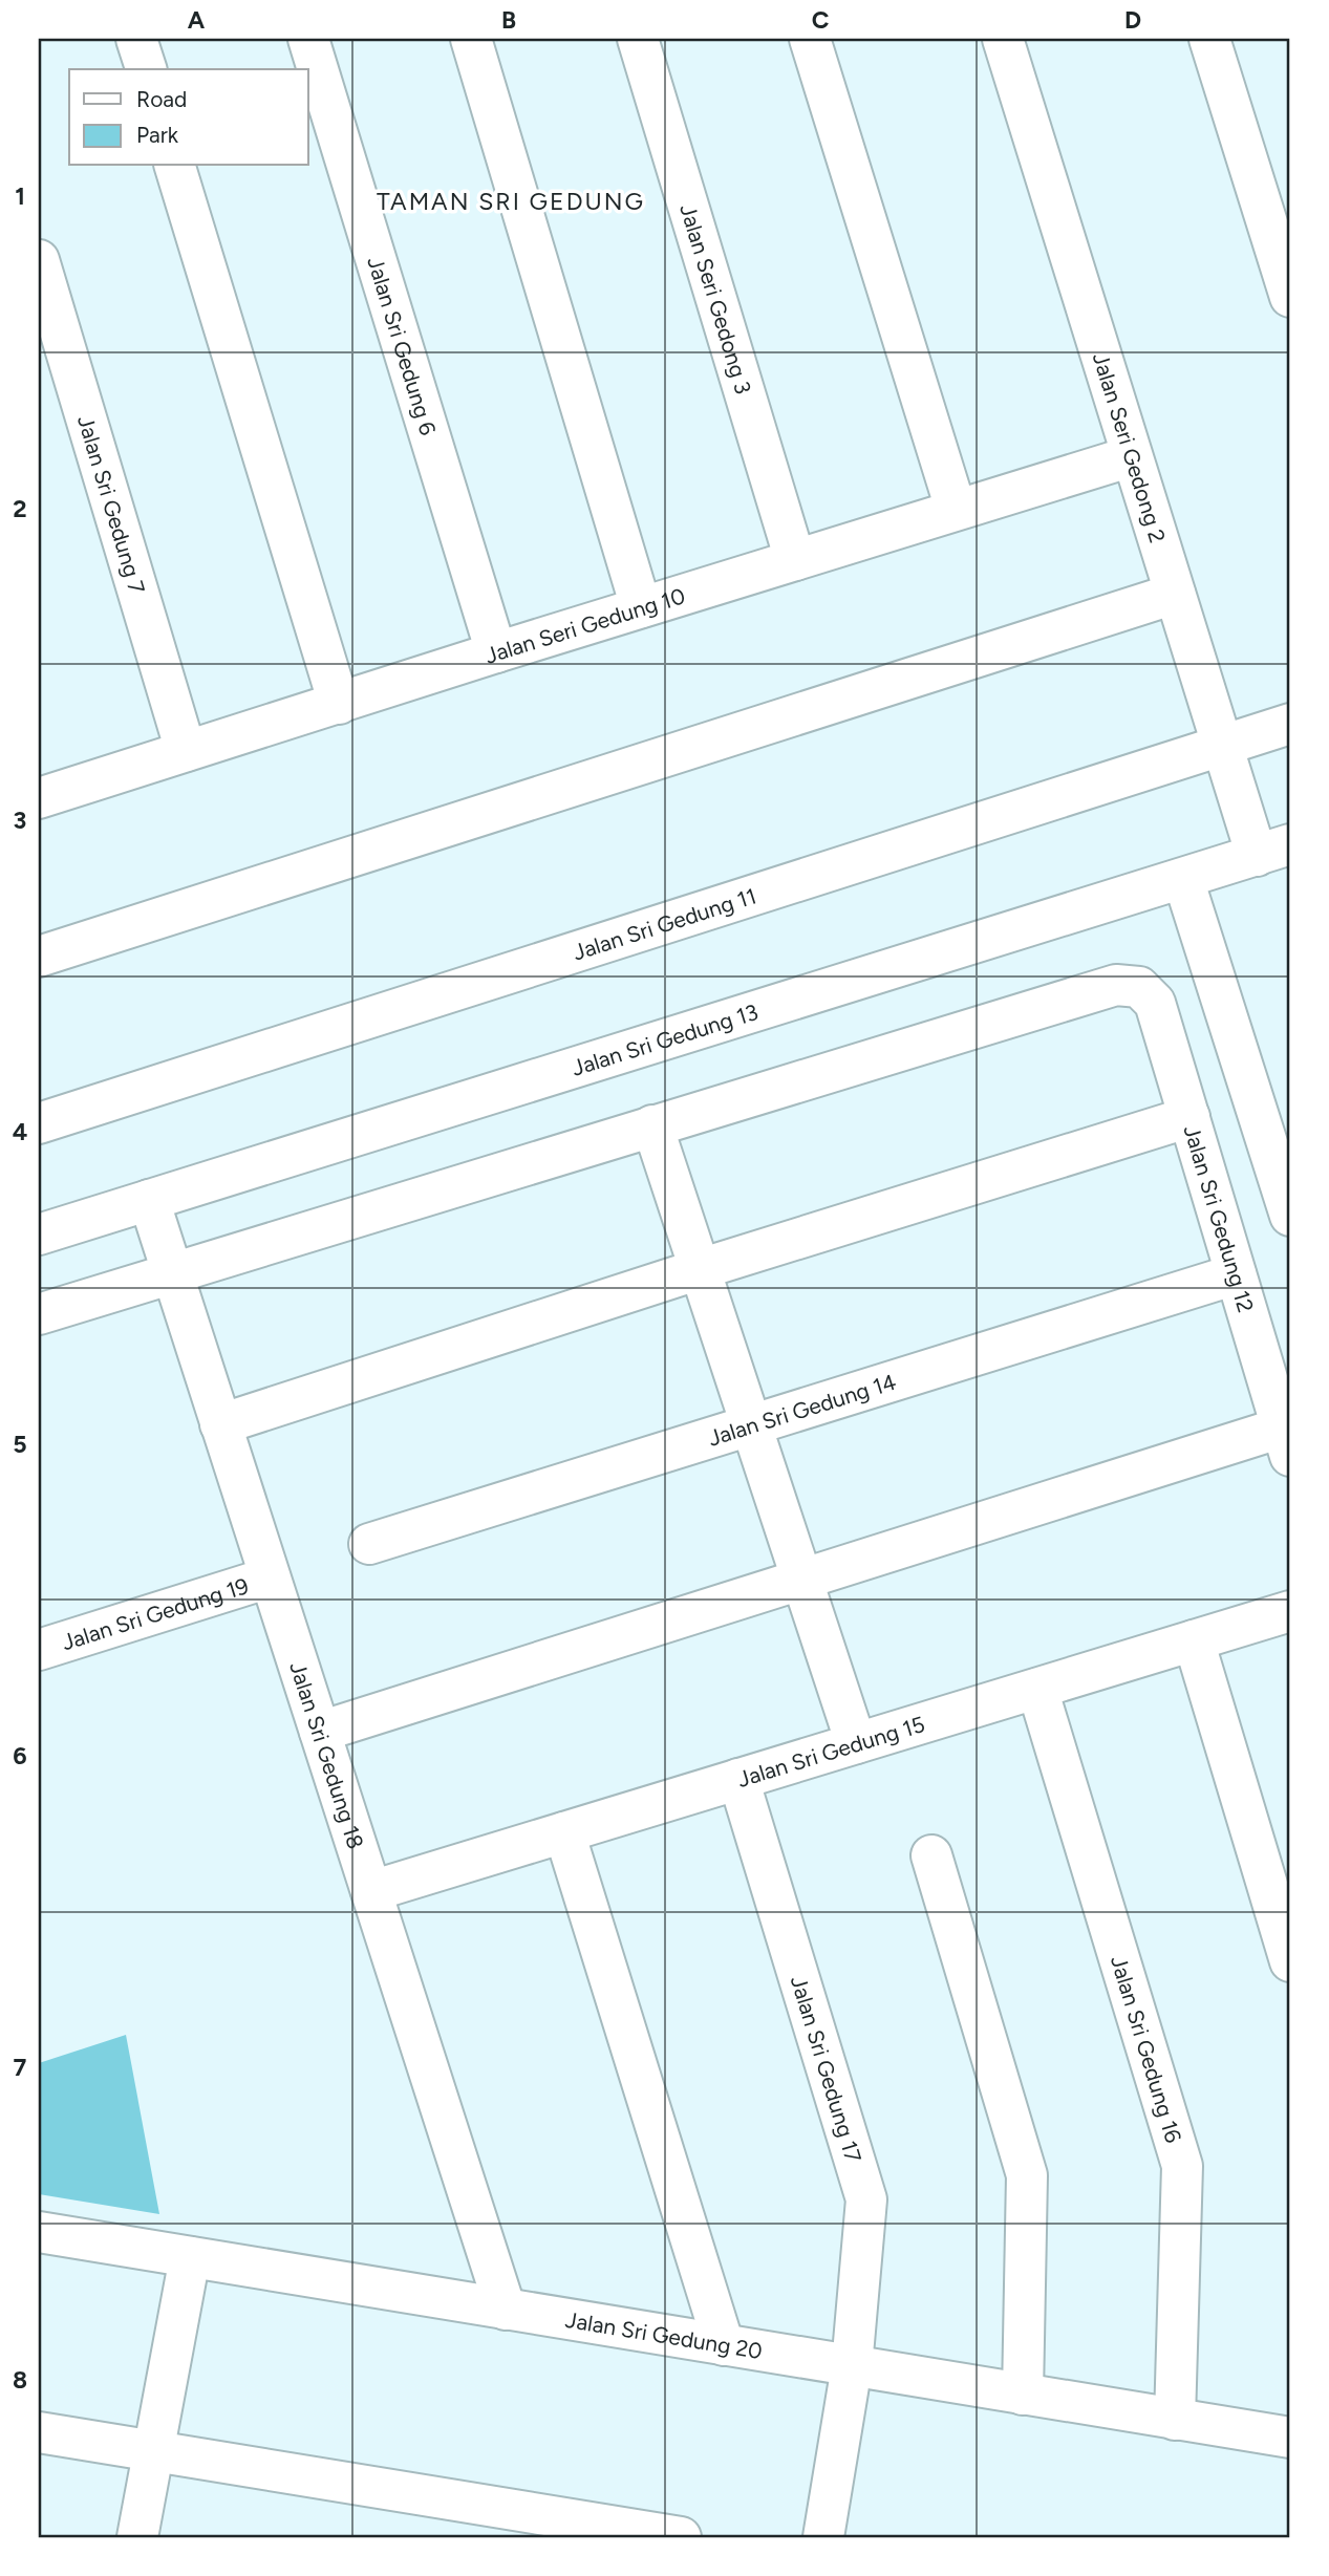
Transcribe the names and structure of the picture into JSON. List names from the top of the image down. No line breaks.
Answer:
{"streets":{"street":["Jalan Seri Gedong 3","Jalan Sri Gedung 6","Jalan Seri Gedong 2","Jalan Sri Gedung 7","Jalan Seri Gedung 10","Jalan Sri Gedung 11","Jalan Sri Gedung 13","Jalan Sri Gedung 12","Jalan Sri Gedung 14","Jalan Sri Gedung 19","Jalan Sri Gedung 15","Jalan Sri Gedung 18","Jalan Sri Gedung 16","Jalan Sri Gedung 17","Jalan Sri Gedung 20"]},"crossings":[["Jalan Seri Gedong 3","Jalan Seri Gedung 10"],["Jalan Sri Gedung 6","Jalan Seri Gedung 10"],["Jalan Seri Gedong 2","Jalan Seri Gedung 10"],["Jalan Seri Gedong 2","Jalan Sri Gedung 11"],["Jalan Seri Gedong 2","Jalan Sri Gedung 13"],["Jalan Sri Gedung 7","Jalan Seri Gedung 10"],["Jalan Sri Gedung 13","Jalan Sri Gedung 18"],["Jalan Sri Gedung 12","Jalan Sri Gedung 14"],["Jalan Sri Gedung 19","Jalan Sri Gedung 18"],["Jalan Sri Gedung 15","Jalan Sri Gedung 18"],["Jalan Sri Gedung 15","Jalan Sri Gedung 16"],["Jalan Sri Gedung 15","Jalan Sri Gedung 17"],["Jalan Sri Gedung 18","Jalan Sri Gedung 20"],["Jalan Sri Gedung 16","Jalan Sri Gedung 20"],["Jalan Sri Gedung 17","Jalan Sri Gedung 20"]],"districts":["TAMAN SRI GEDUNG"],"legend":["Road","Park"],"grid":{"columns":["A","B","C","D"],"rows":["1","2","3","4","5","6","7","8"]}}
